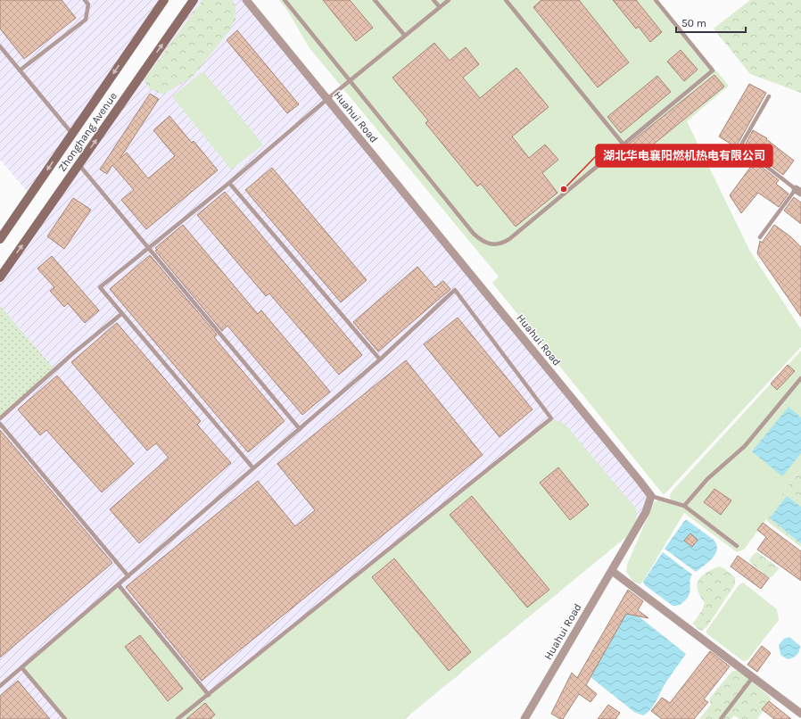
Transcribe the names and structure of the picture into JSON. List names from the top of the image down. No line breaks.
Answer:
{"streets":{"main road":["Zhonghang Avenue"],"street":["Huahui Road"]},"places":["湖北华电襄阳燃机热电有限公司"],"scale_bar":"50 m"}
